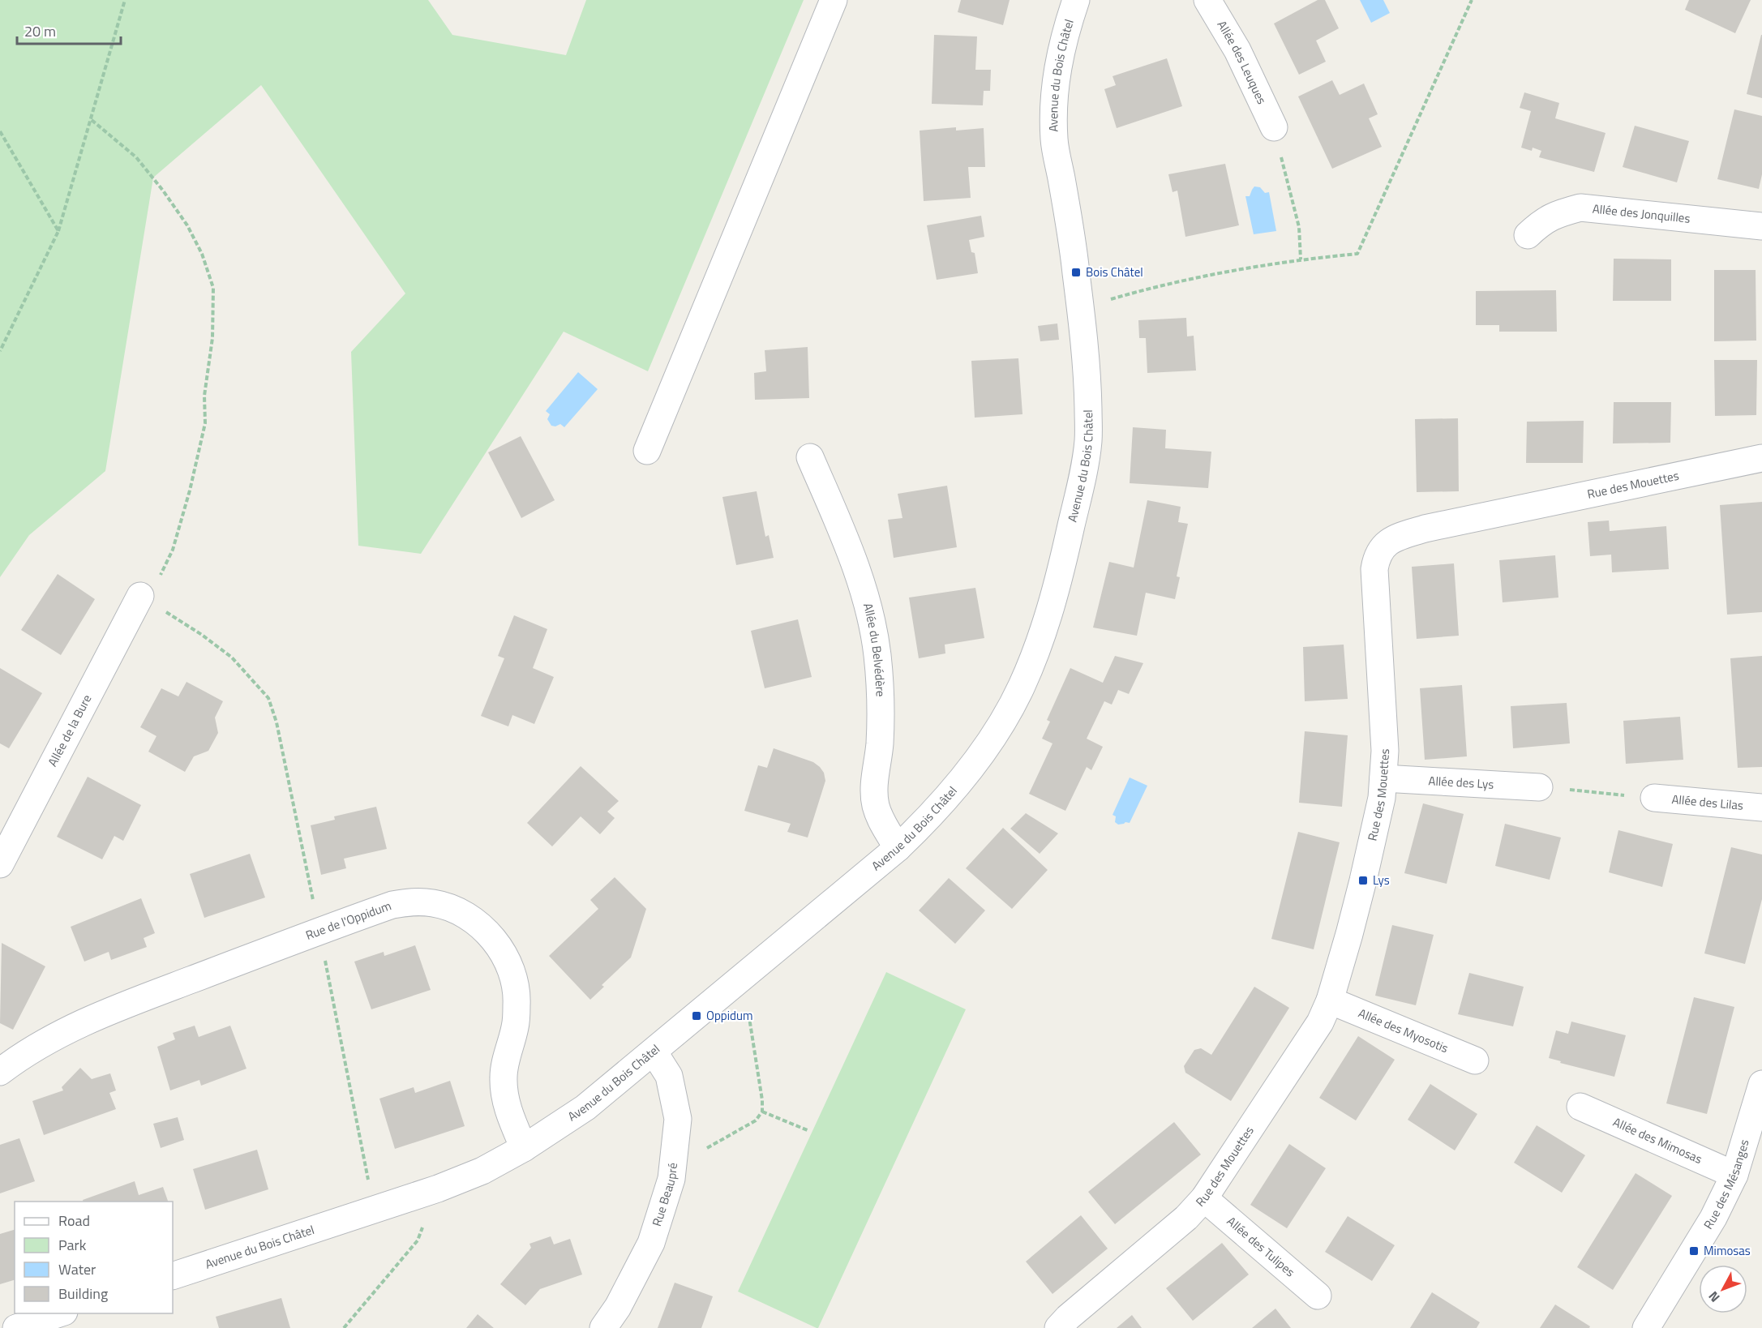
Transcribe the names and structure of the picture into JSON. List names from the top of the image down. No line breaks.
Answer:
{"streets":{"street":["Allée des Leuques","Avenue du Bois Châtel","Allée des Jonquilles","Rue des Mouettes","Allée du Belvédère","Allée de la Bure","Allée des Lys","Allée des Lilas","Rue de l'Oppidum","Allée des Myosotis","Allée des Mimosas","Rue des Mésanges","Rue Beaupré","Allée des Tulipes"]},"crossings":[["Avenue du Bois Châtel","Allée du Belvédère"],["Avenue du Bois Châtel","Rue de l'Oppidum"],["Avenue du Bois Châtel","Rue Beaupré"],["Rue des Mouettes","Allée des Lys"],["Rue des Mouettes","Allée des Myosotis"],["Rue des Mouettes","Allée des Tulipes"],["Allée des Mimosas","Rue des Mésanges"]],"places":{"transit":["Bois Châtel","Lys","Oppidum","Mimosas"]},"legend":["Road","Park","Water","Building"],"scale_bar":"20 m","north":"bottom left"}
